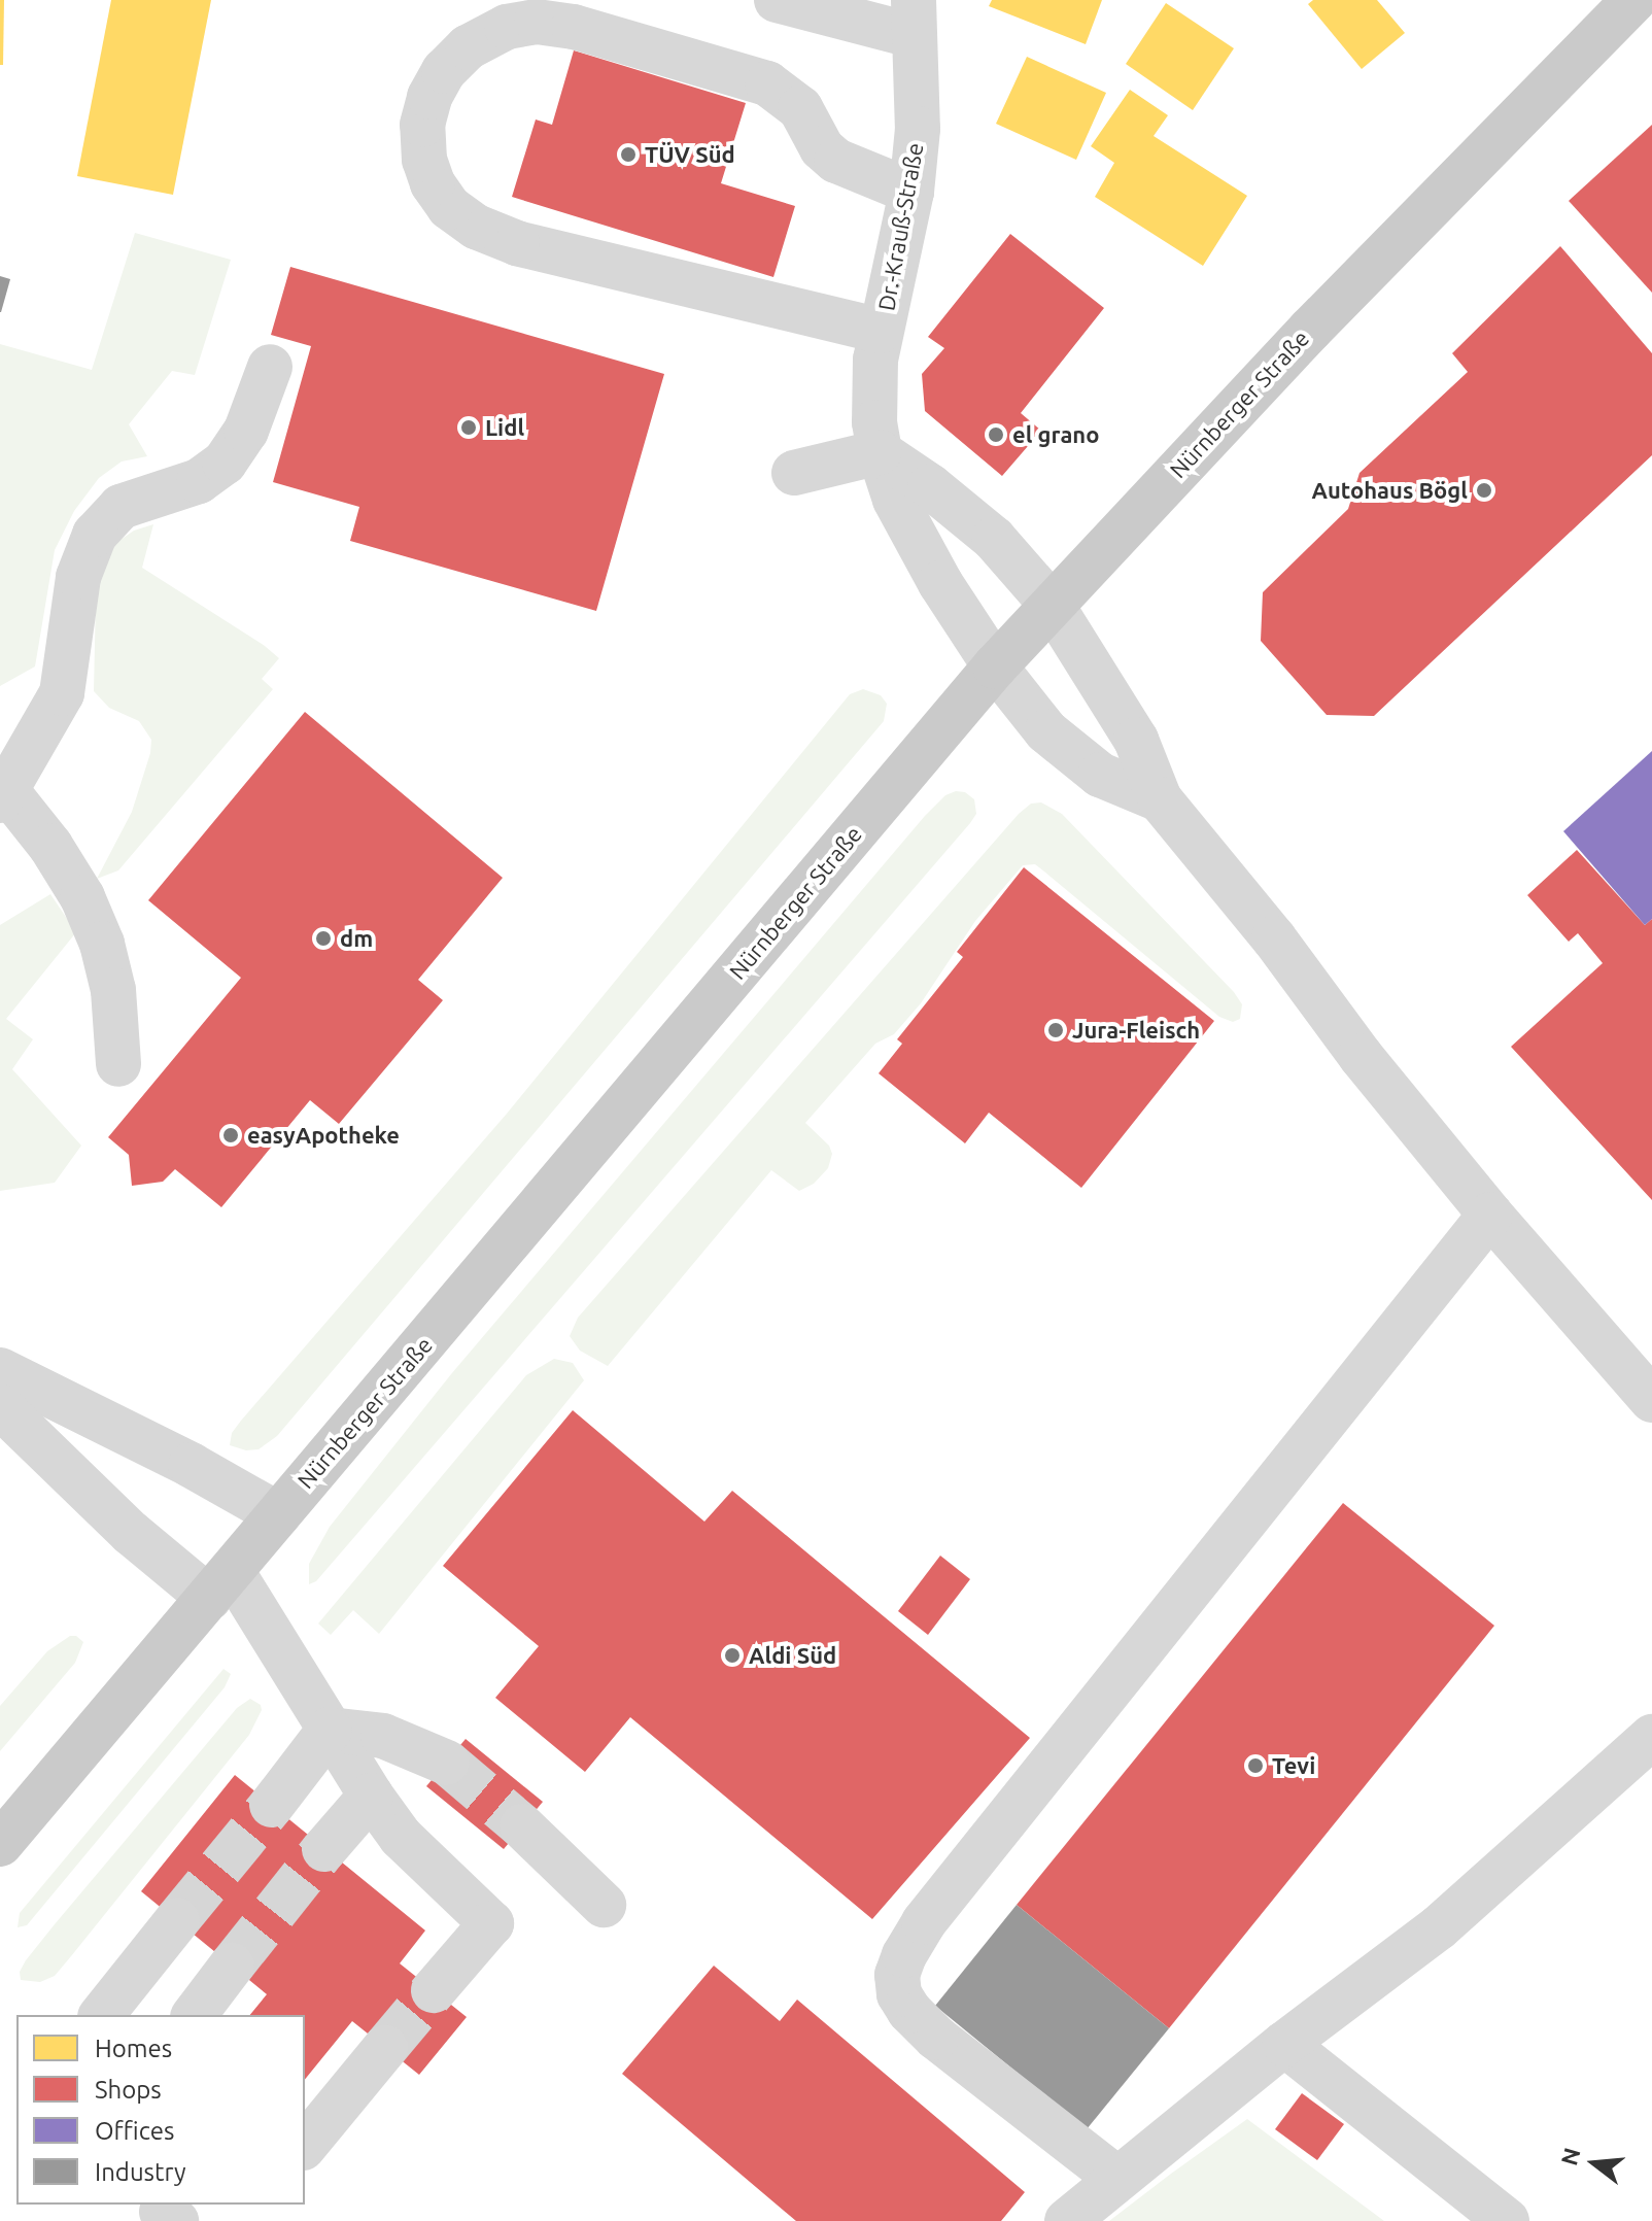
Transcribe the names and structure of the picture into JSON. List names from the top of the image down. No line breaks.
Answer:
{"streets":{"main road":["Nürnberger Straße"],"street":["Dr.-Krauß-Straße"]},"crossings":[["Dr.-Krauß-Straße","Nürnberger Straße"]],"places":["TÜV Süd","Lidl","el grano","Autohaus Bögl","dm","Jura-Fleisch","easyApotheke","Aldi Süd","Tevi"],"legend":["Homes","Shops","Offices","Industry"],"north":"left"}
